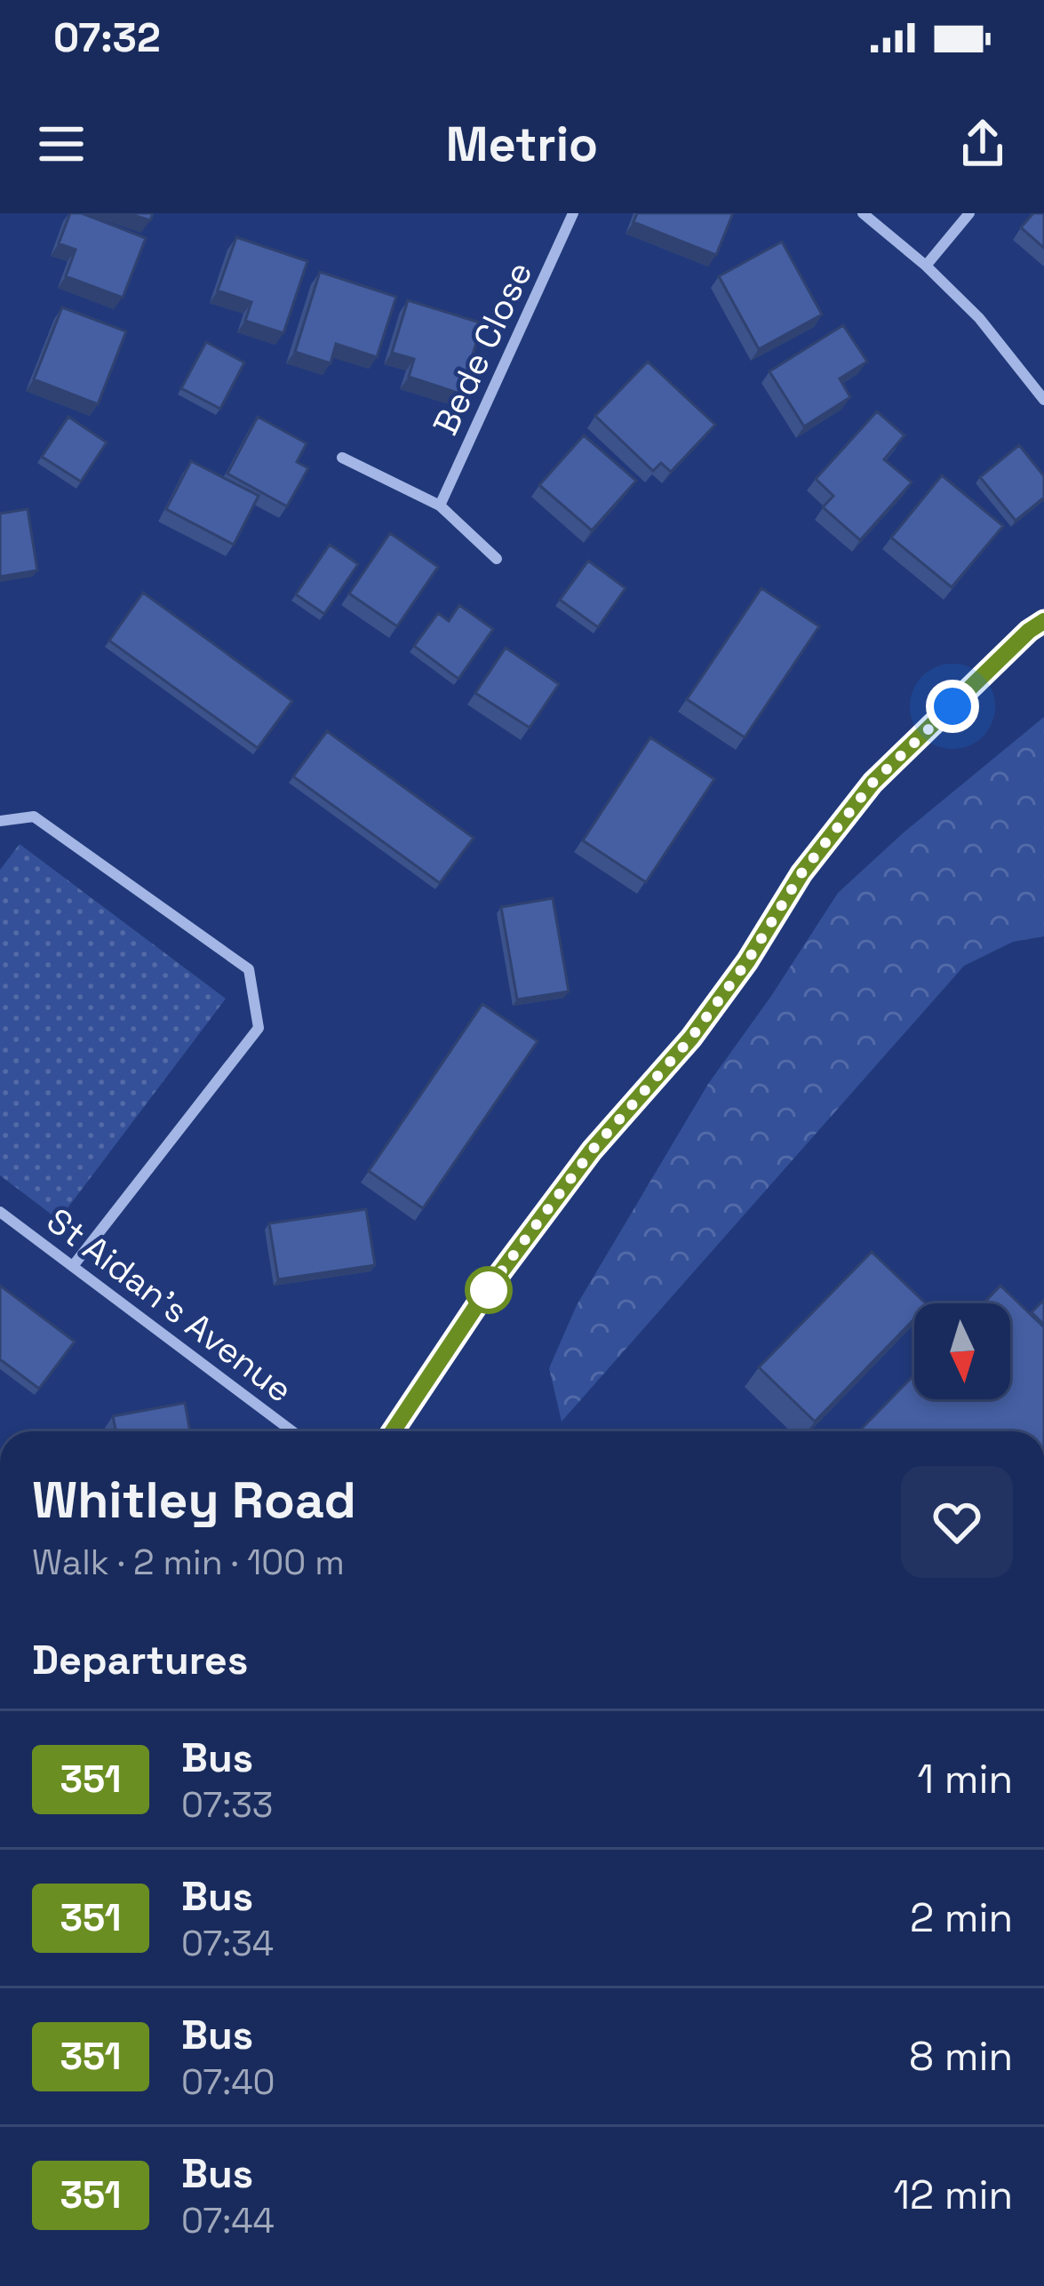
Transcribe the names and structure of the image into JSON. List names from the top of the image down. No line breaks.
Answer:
{"streets":{"street":["Bede Close","St Aidan's Avenue"]},"lines":["bus line 351"],"north":"bottom","page":{"status":"07:32","header":"Metrio","heading":[["Whitley Road","Walk · 2 min · 100 m"],"Departures"],"list":[{"mark":"351","name":"Bus","note":"07:33","value":"1 min"},{"mark":"351","name":"Bus","note":"07:34","value":"2 min"},{"mark":"351","name":"Bus","note":"07:40","value":"8 min"},{"mark":"351","name":"Bus","note":"07:44","value":"12 min"}]}}
